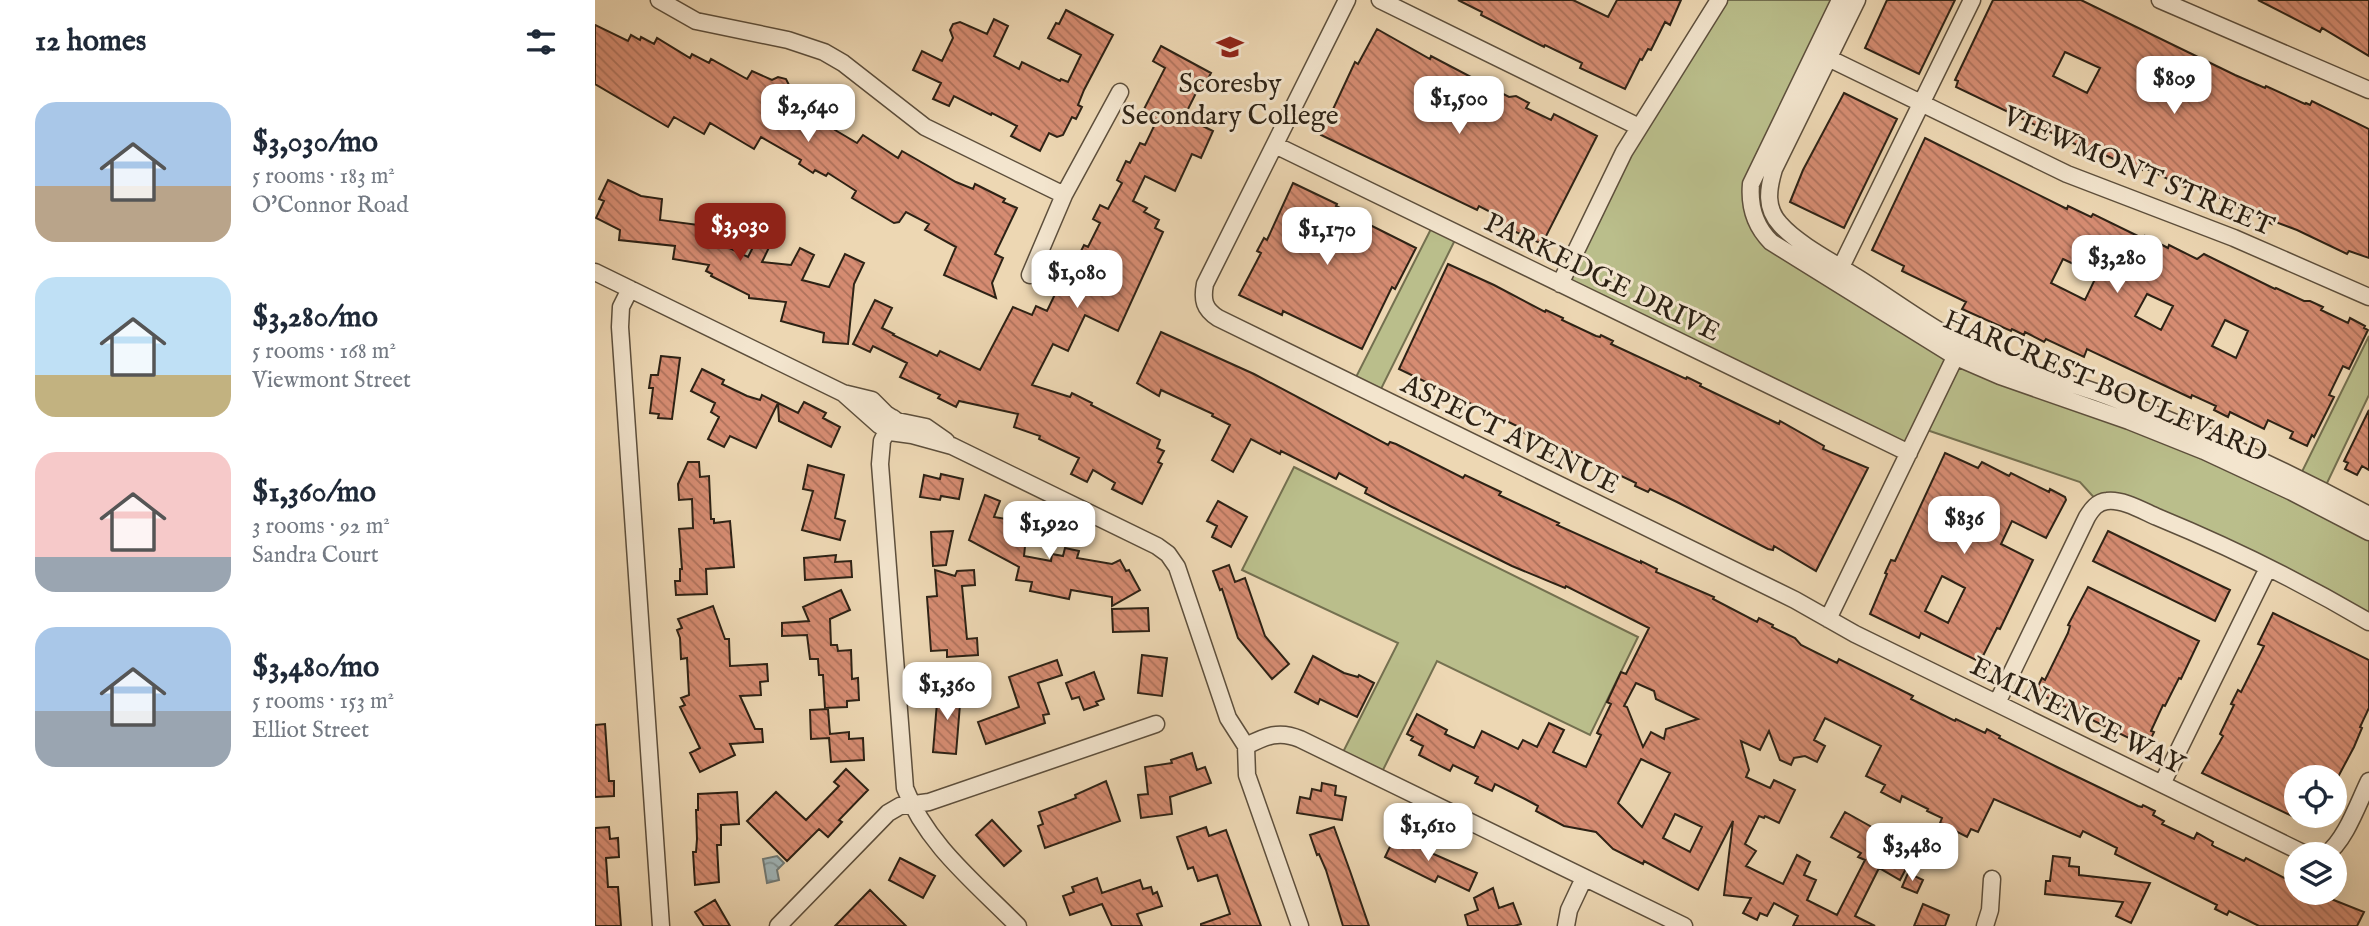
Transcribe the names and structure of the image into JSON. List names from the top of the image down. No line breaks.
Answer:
{"streets":{"street":["VIEWMONT STREET","PARKEDGE DRIVE","HARCREST BOULEVARD","ASPECT AVENUE","EMINENCE WAY"]},"crossings":[["VIEWMONT STREET","HARCREST BOULEVARD"],["PARKEDGE DRIVE","ASPECT AVENUE"],["ASPECT AVENUE","EMINENCE WAY"]],"places":{"school or university":["Scoresby Secondary College"]},"page":{"heading":"12 homes","price":["$809","$1,500","$2,640","$3,030","$1,170","$3,280","$1,080","$836","$1,920","$1,360","$1,610","$3,480"],"list":[{"name":"$3,030/mo","note":"5 rooms · 183 m² · O'Connor Road"},{"name":"$3,280/mo","note":"5 rooms · 168 m² · Viewmont Street"},{"name":"$1,360/mo","note":"3 rooms · 92 m² · Sandra Court"},{"name":"$3,480/mo","note":"5 rooms · 153 m² · Elliot Street"}]}}
